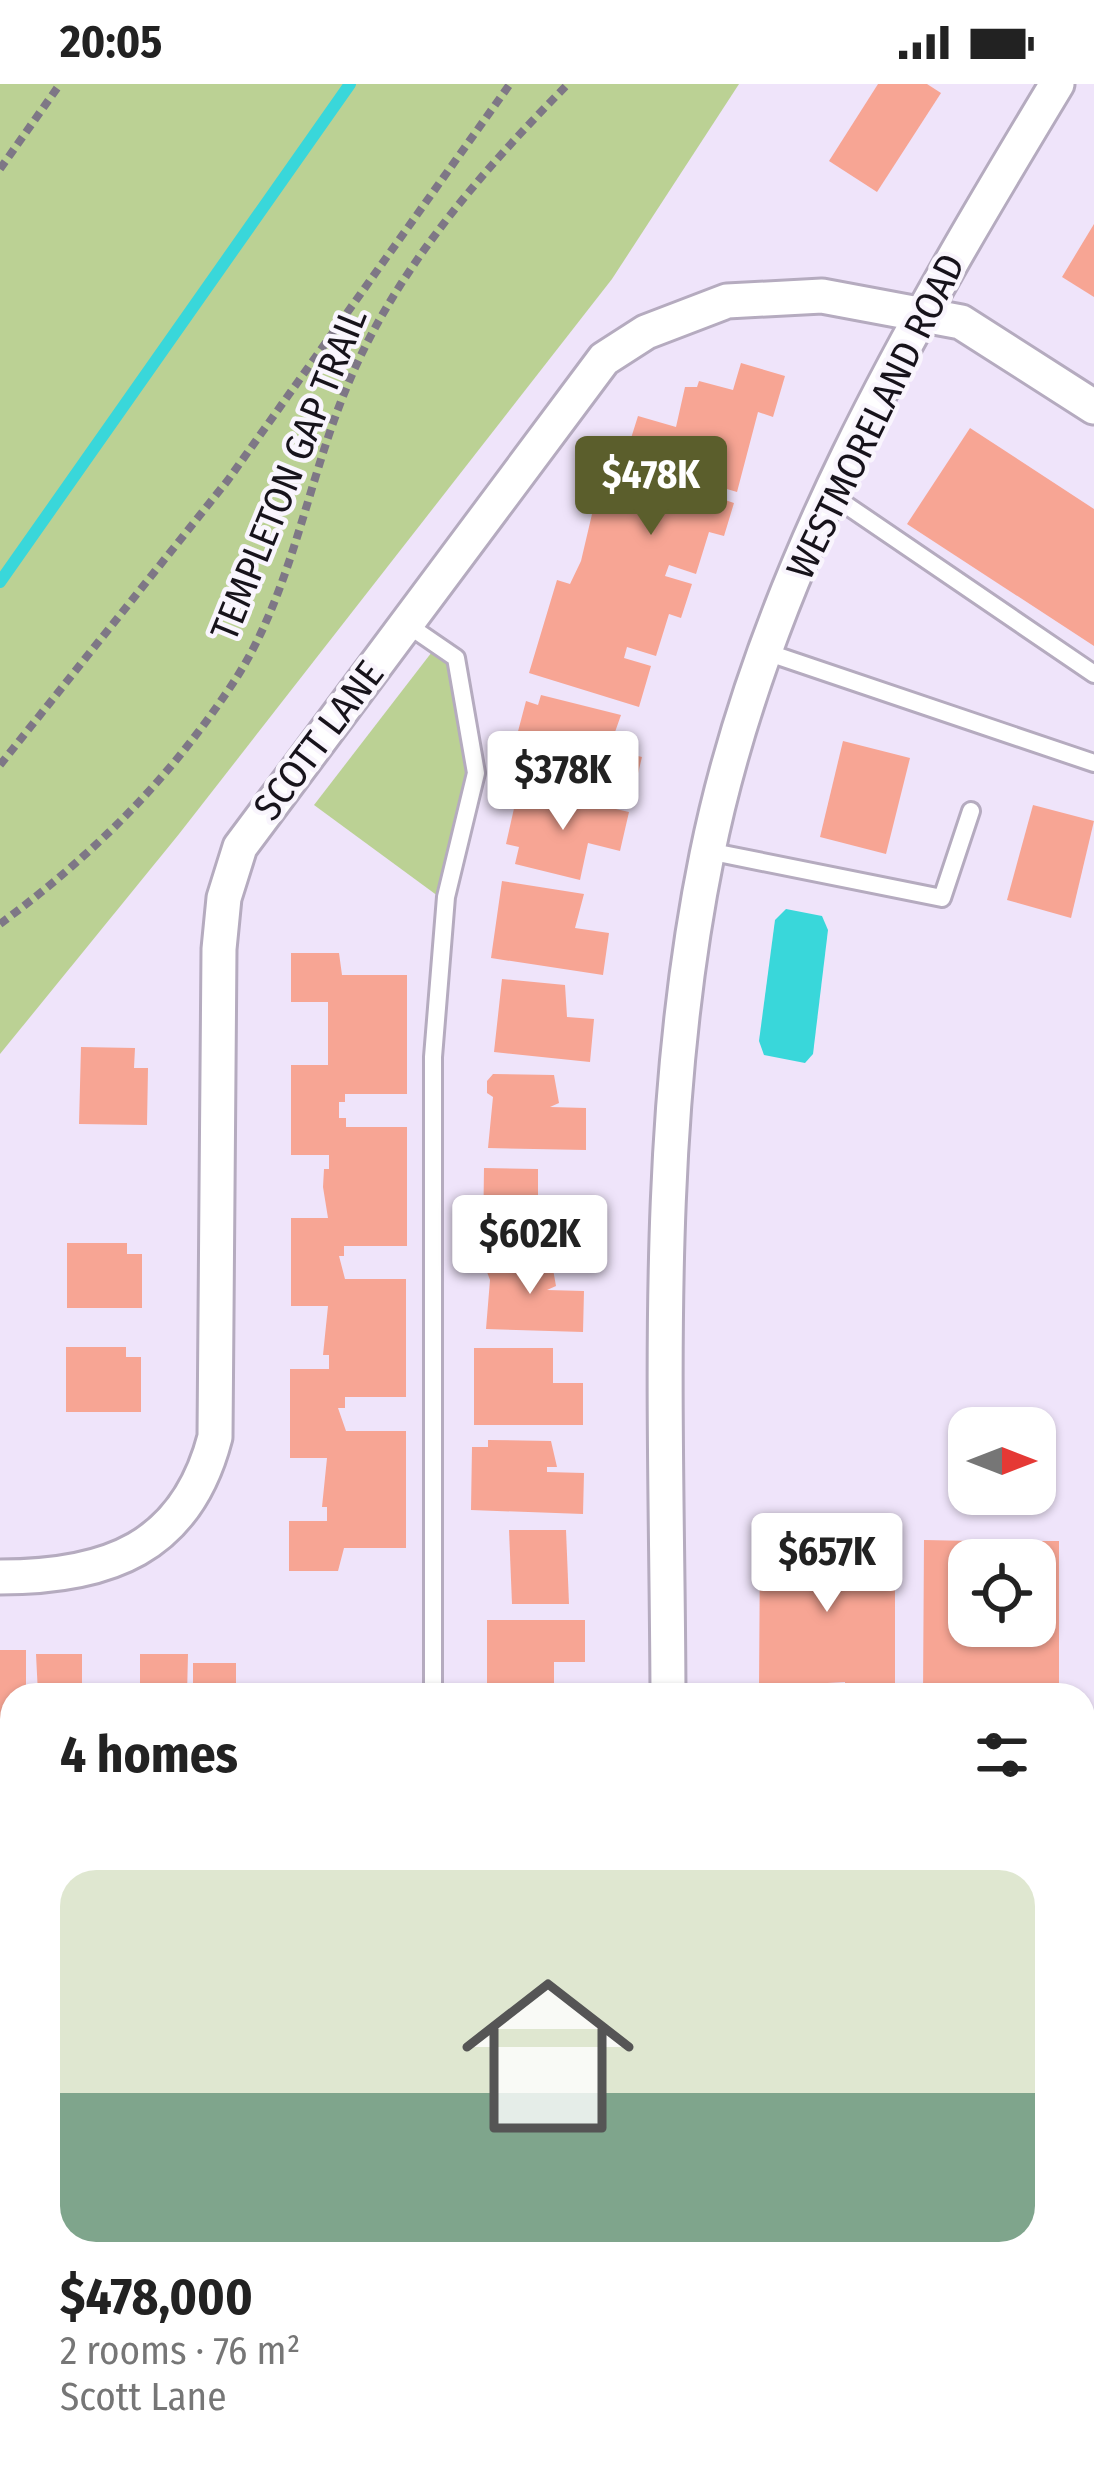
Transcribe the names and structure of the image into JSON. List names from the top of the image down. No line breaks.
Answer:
{"streets":{"street":["WESTMORELAND ROAD","SCOTT LANE"],"path":["TEMPLETON GAP TRAIL"]},"crossings":[["WESTMORELAND ROAD","SCOTT LANE"]],"north":"right","page":{"status":"20:05","price":["$478K","$378K","$602K","$657K"],"heading":"4 homes","list":[{"name":"$478,000","note":"2 rooms · 76 m² · Scott Lane"}]}}
